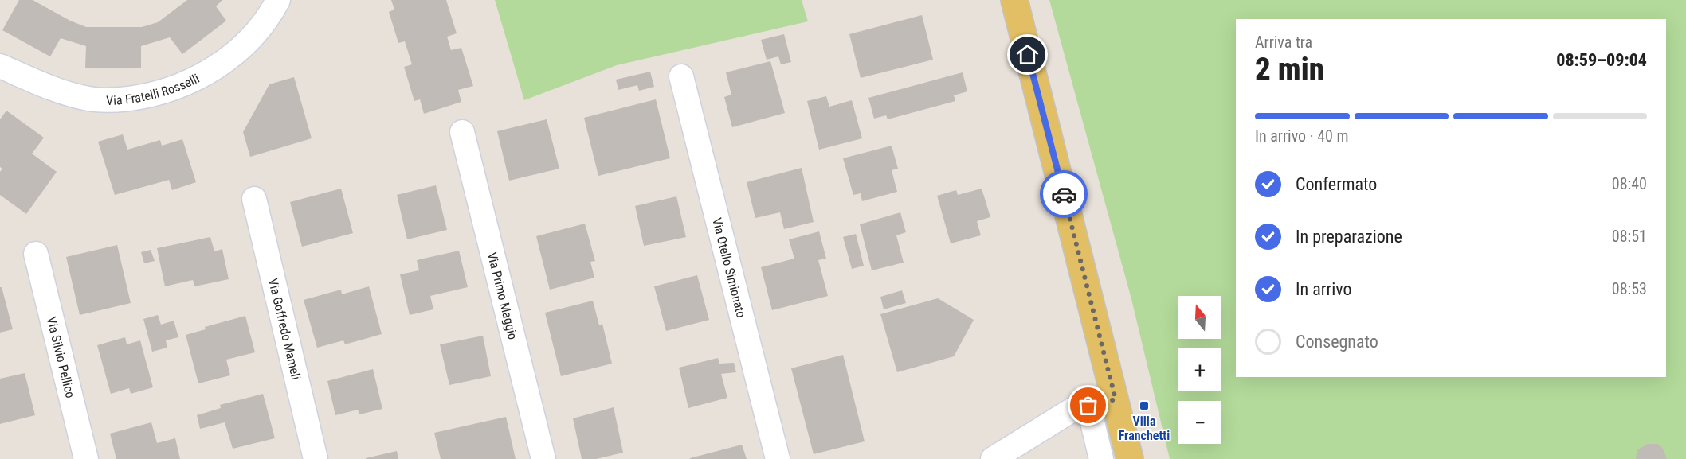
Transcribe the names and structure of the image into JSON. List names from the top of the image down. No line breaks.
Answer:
{"streets":{"street":["Via Fratelli Rosselli","Via Otello Simionato","Via Primo Maggio","Via Goffredo Mameli","Via Silvio Pellico"]},"places":{"transit":["Villa Franchetti"]},"north":"top","page":{"heading":["2 min","Arriva tra","08:59–09:04"],"bar":"In arrivo · 40 m","list":[["Confermato","08:40"],["In preparazione","08:51"],["In arrivo","08:53"],"Consegnato"],"map_buttons":["+","−"]}}
